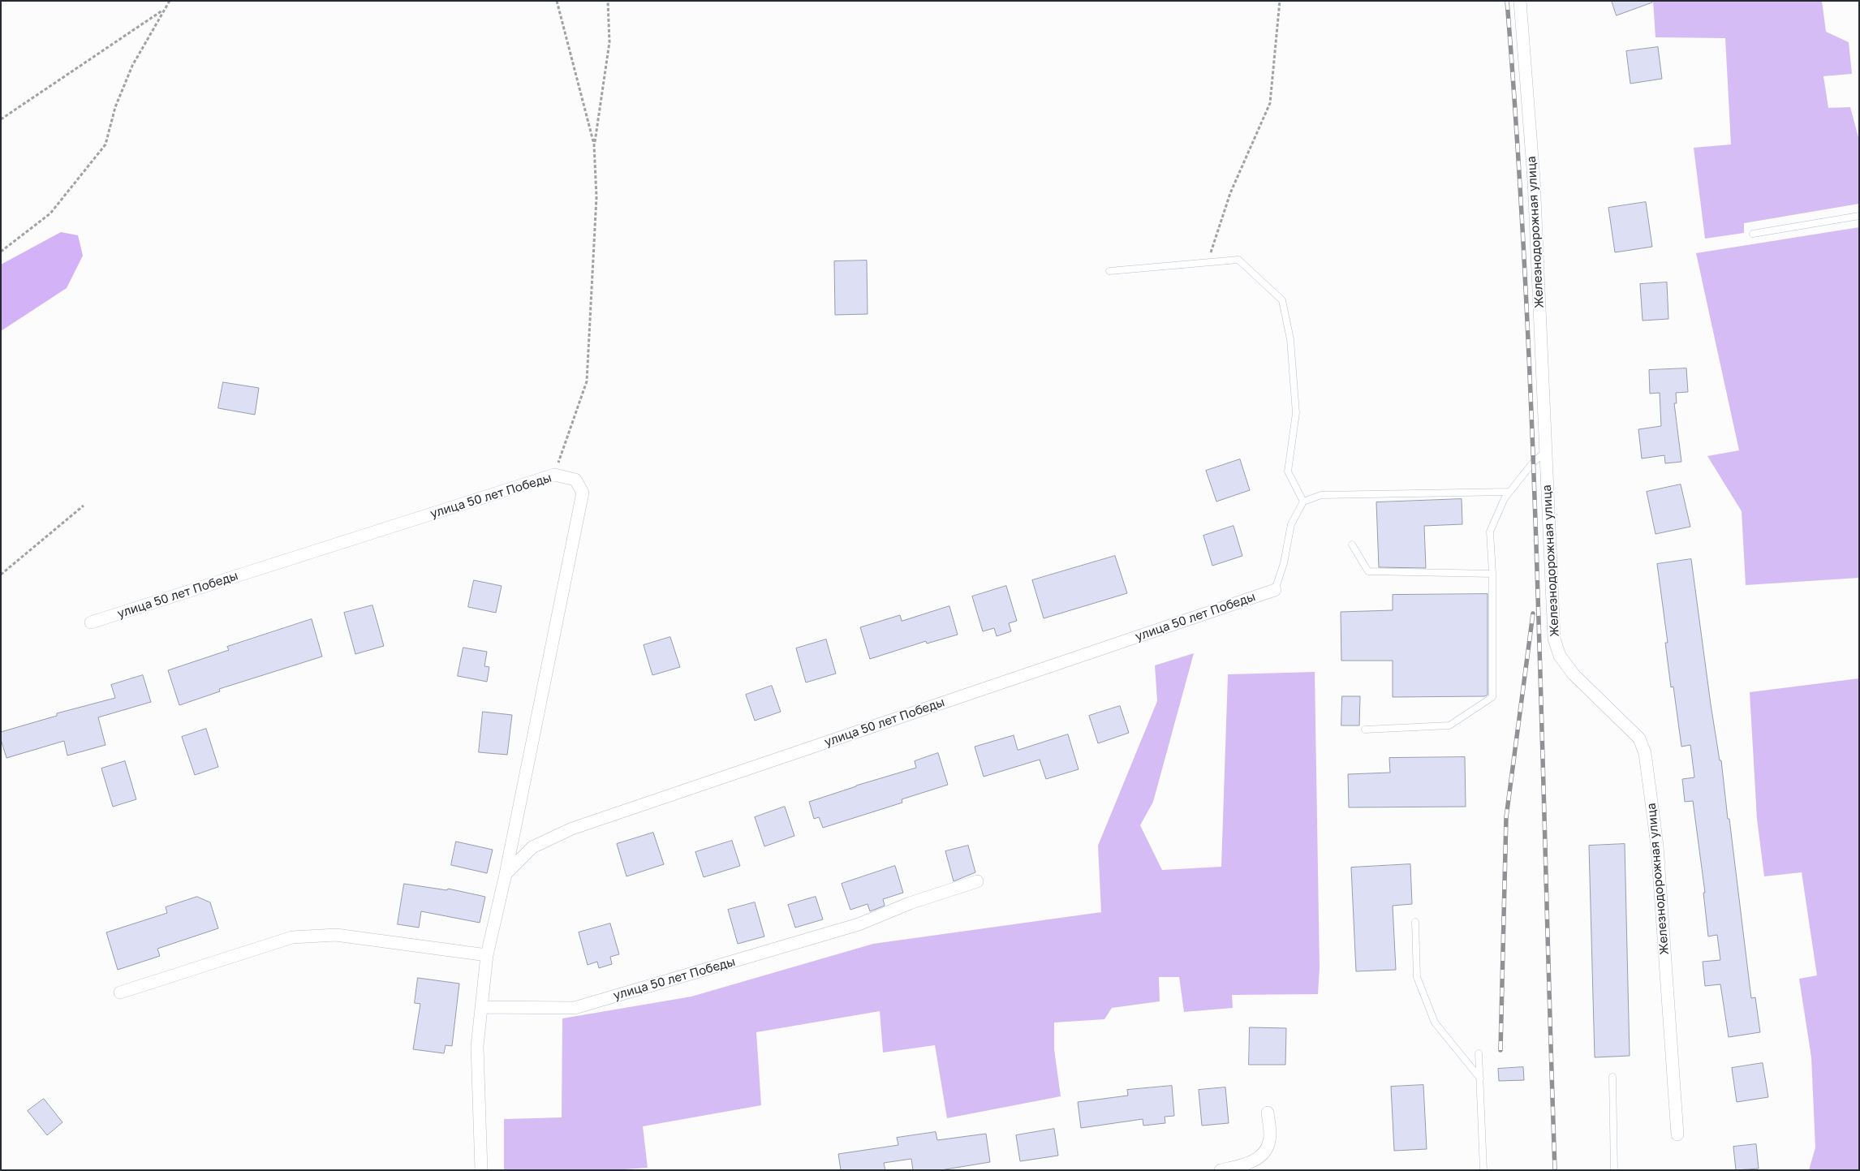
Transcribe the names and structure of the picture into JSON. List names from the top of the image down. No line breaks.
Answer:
{"streets":{"street":["Железнодорожная улица","улица 50 лет Победы"]}}
